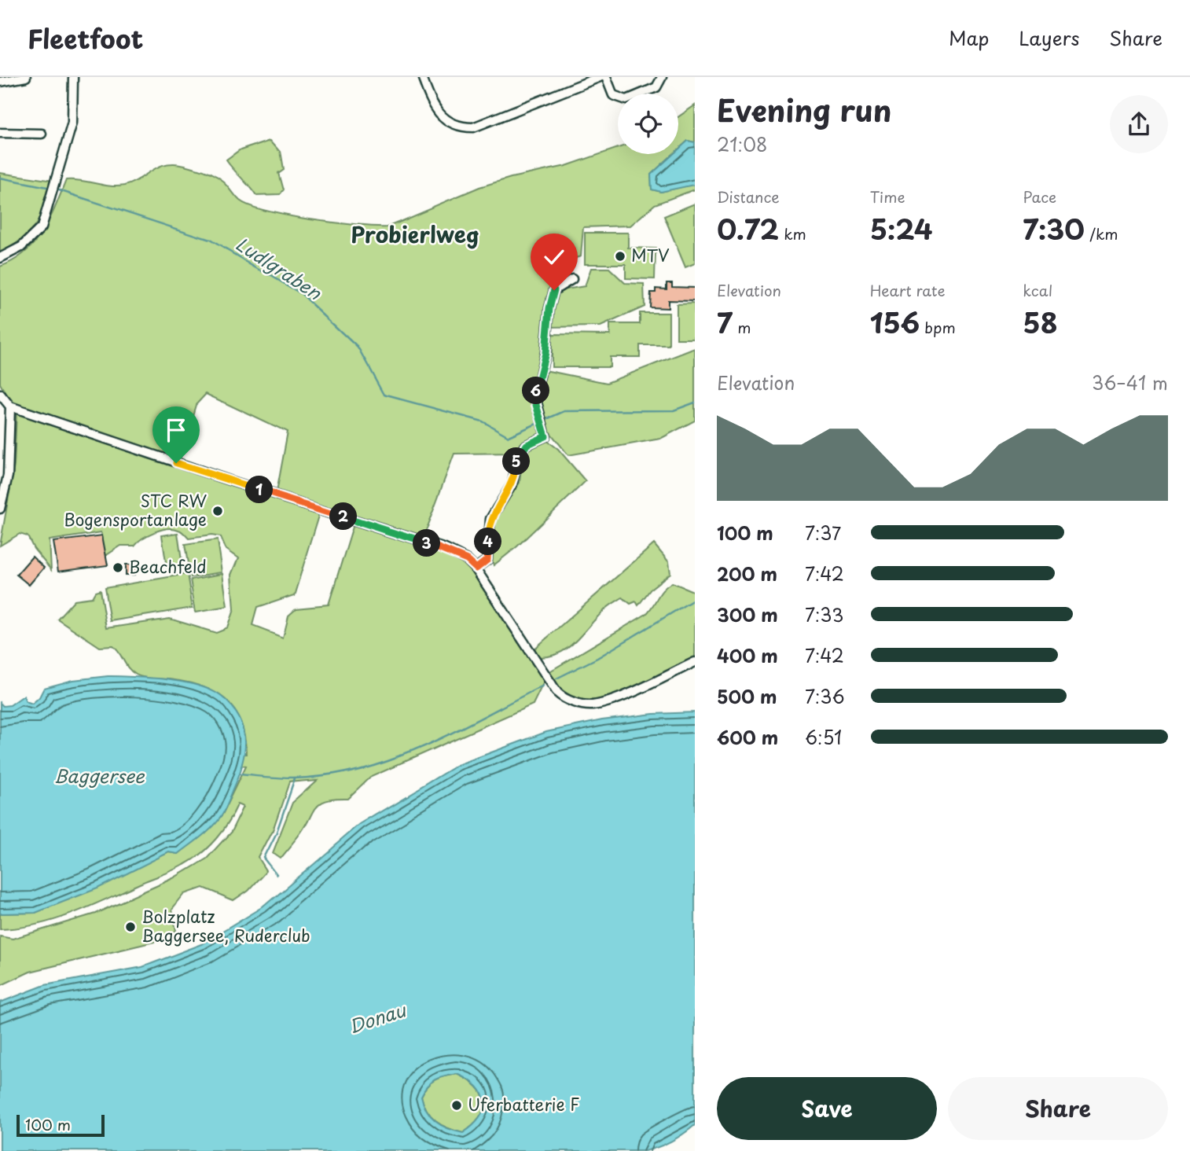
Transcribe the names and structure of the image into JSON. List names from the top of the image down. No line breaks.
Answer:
{"districts":["Probierlweg"],"water":["Ludlgraben","Baggersee","Donau"],"places":["MTV","STC RW Bogensportanlage","Beachfeld","Bolzplatz Baggersee, Ruderclub","Uferbatterie F"],"scale_bar":"100 m","page":{"header":"Fleetfoot","nav":["Map","Layers","Share"],"heading":["Evening run","21:08"],"stats":[["Distance","0.72 km"],["Time","5:24"],["Pace","7:30 /km"],["Elevation","7 m"],["Heart rate","156 bpm"],["kcal","58"]],"chart":["Elevation","36–41 m"],"pins":["6","5","1","2","4","3"],"list":[{"name":"100 m","note":"7:37"},{"name":"200 m","note":"7:42"},{"name":"300 m","note":"7:33"},{"name":"400 m","note":"7:42"},{"name":"500 m","note":"7:36"},{"name":"600 m","note":"6:51"}],"buttons":["Save","Share"],"scale":"100 m"}}
